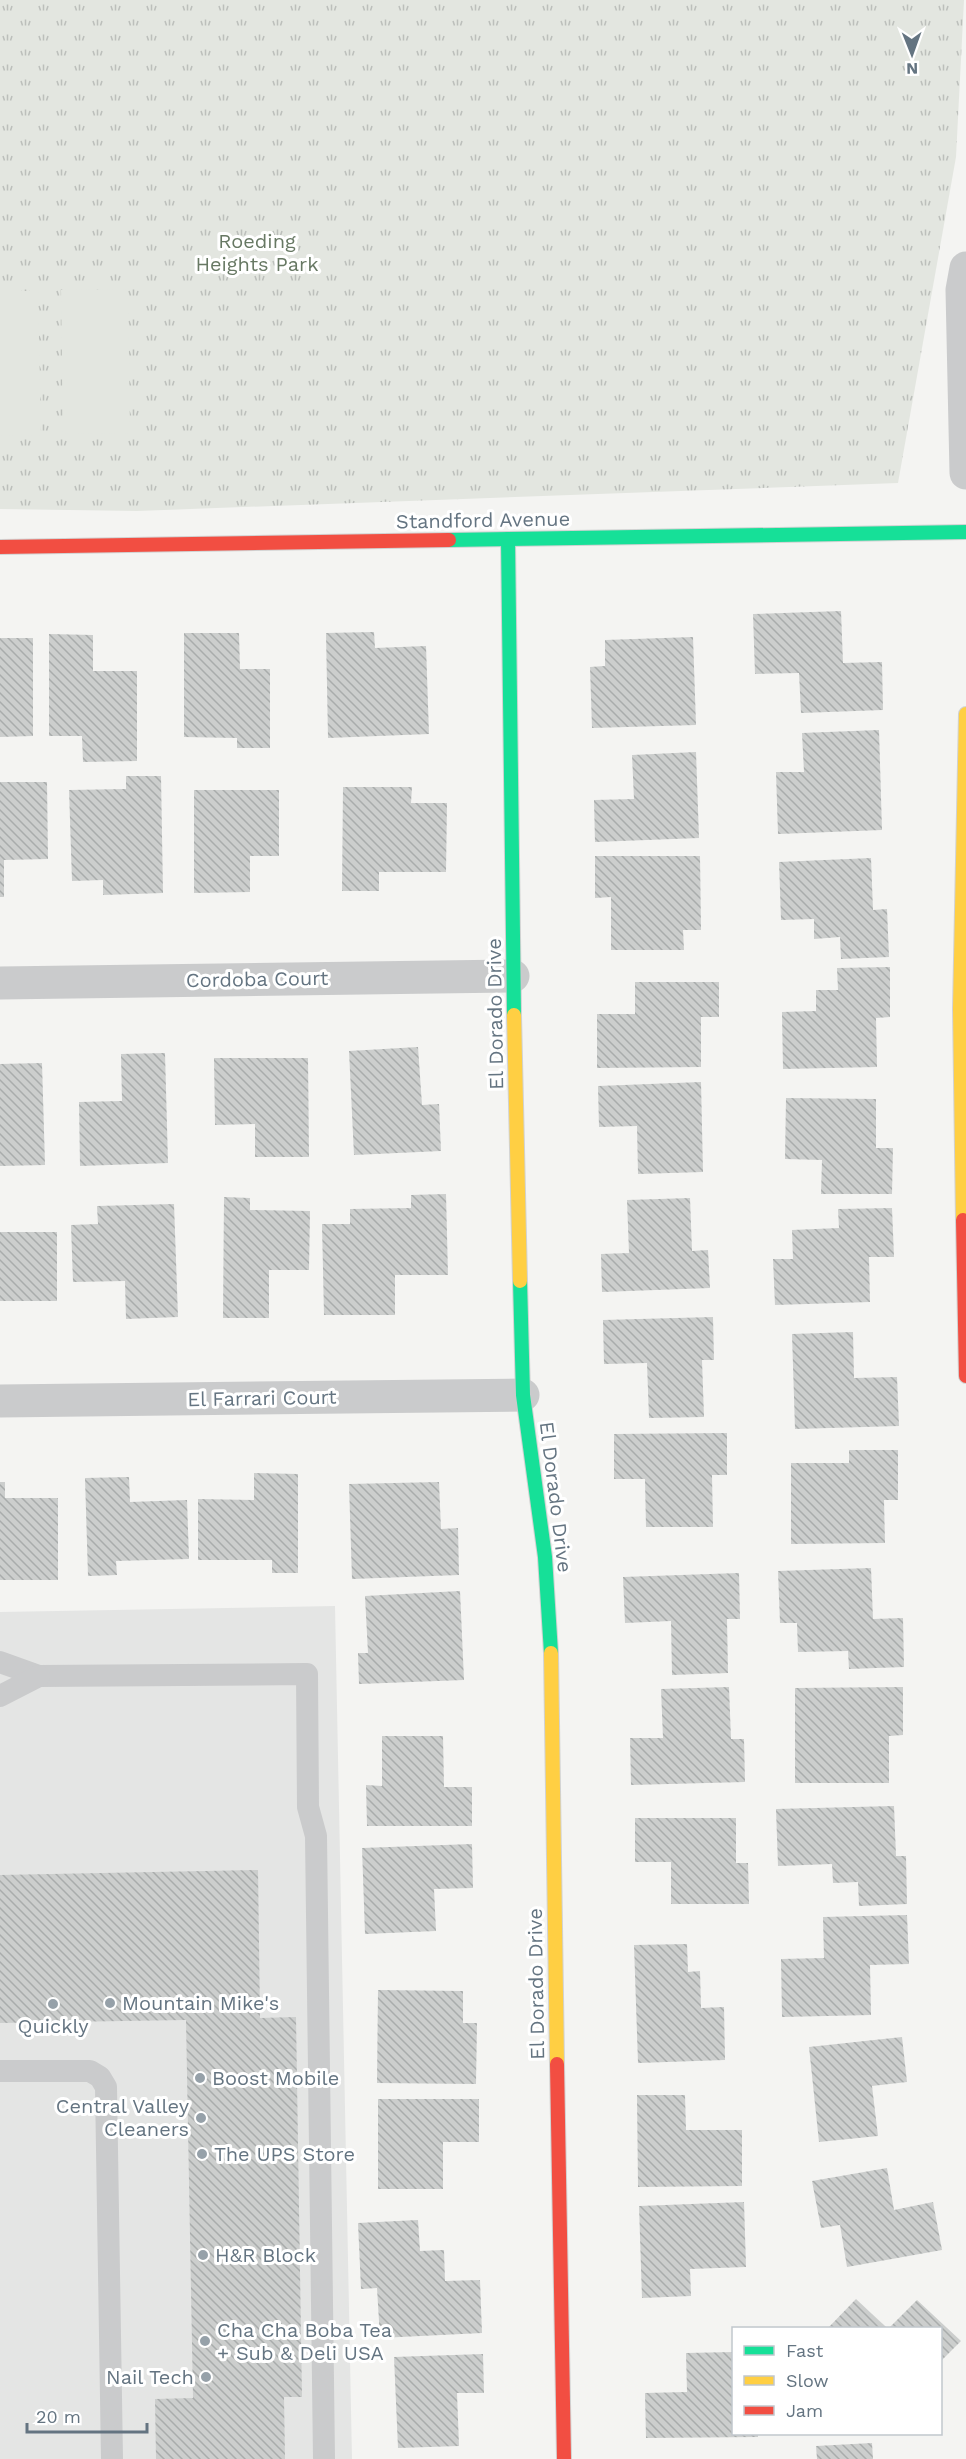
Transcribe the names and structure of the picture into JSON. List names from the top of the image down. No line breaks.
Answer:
{"streets":{"street":["Standford Avenue","Cordoba Court","El Dorado Drive","El Farrari Court"]},"crossings":[["Standford Avenue","El Dorado Drive"],["Cordoba Court","El Dorado Drive"],["El Dorado Drive","El Farrari Court"]],"parks":["Roeding Heights Park"],"places":["Mountain Mike's","Quickly","Boost Mobile","Central Valley Cleaners","The UPS Store","H&R Block","Cha Cha Boba Tea + Sub & Deli USA","Nail Tech"],"legend":["Fast","Slow","Jam"],"scale_bar":"20 m","north":"bottom"}
